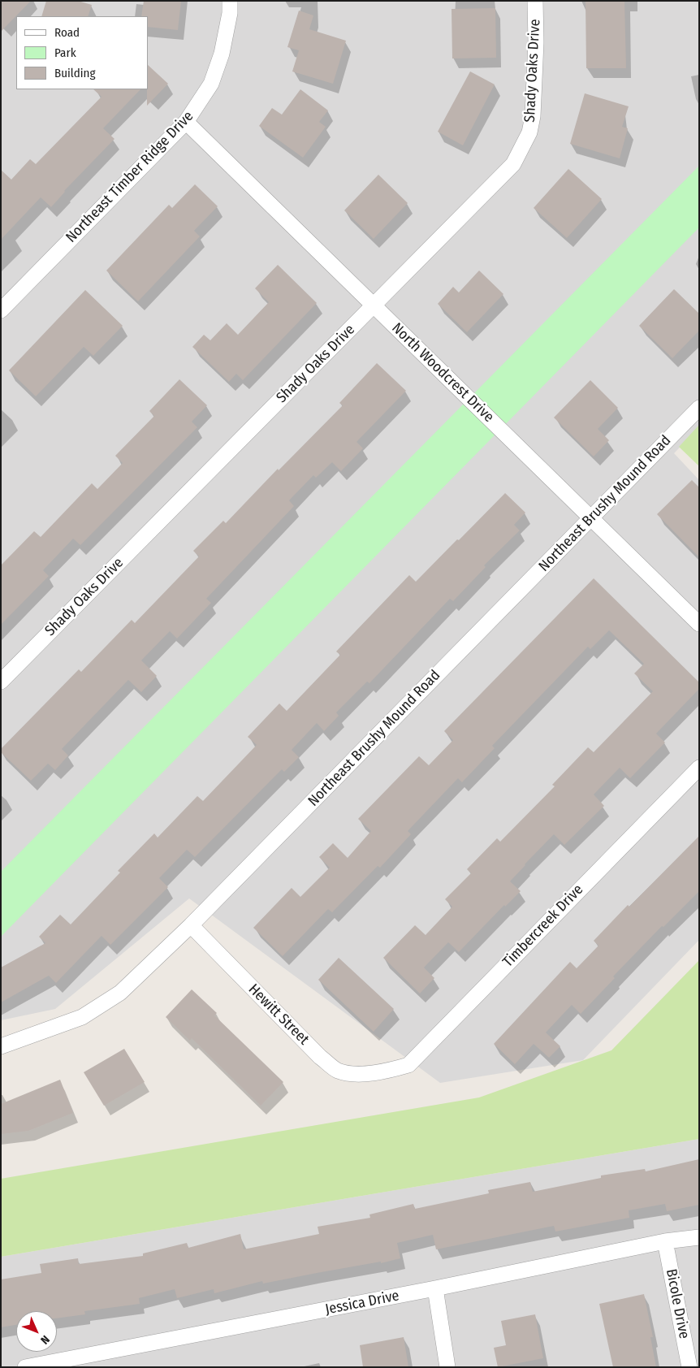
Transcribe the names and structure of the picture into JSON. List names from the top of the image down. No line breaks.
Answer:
{"streets":{"street":["Shady Oaks Drive","Northeast Timber Ridge Drive","North Woodcrest Drive","Northeast Brushy Mound Road","Timbercreek Drive","Hewitt Street","Jessica Drive","Bicole Drive"]},"crossings":[["Shady Oaks Drive","North Woodcrest Drive"],["Northeast Timber Ridge Drive","North Woodcrest Drive"],["North Woodcrest Drive","Northeast Brushy Mound Road"],["Northeast Brushy Mound Road","Hewitt Street"],["Timbercreek Drive","Hewitt Street"],["Jessica Drive","Bicole Drive"]],"legend":["Road","Park","Building"],"north":"bottom right"}
